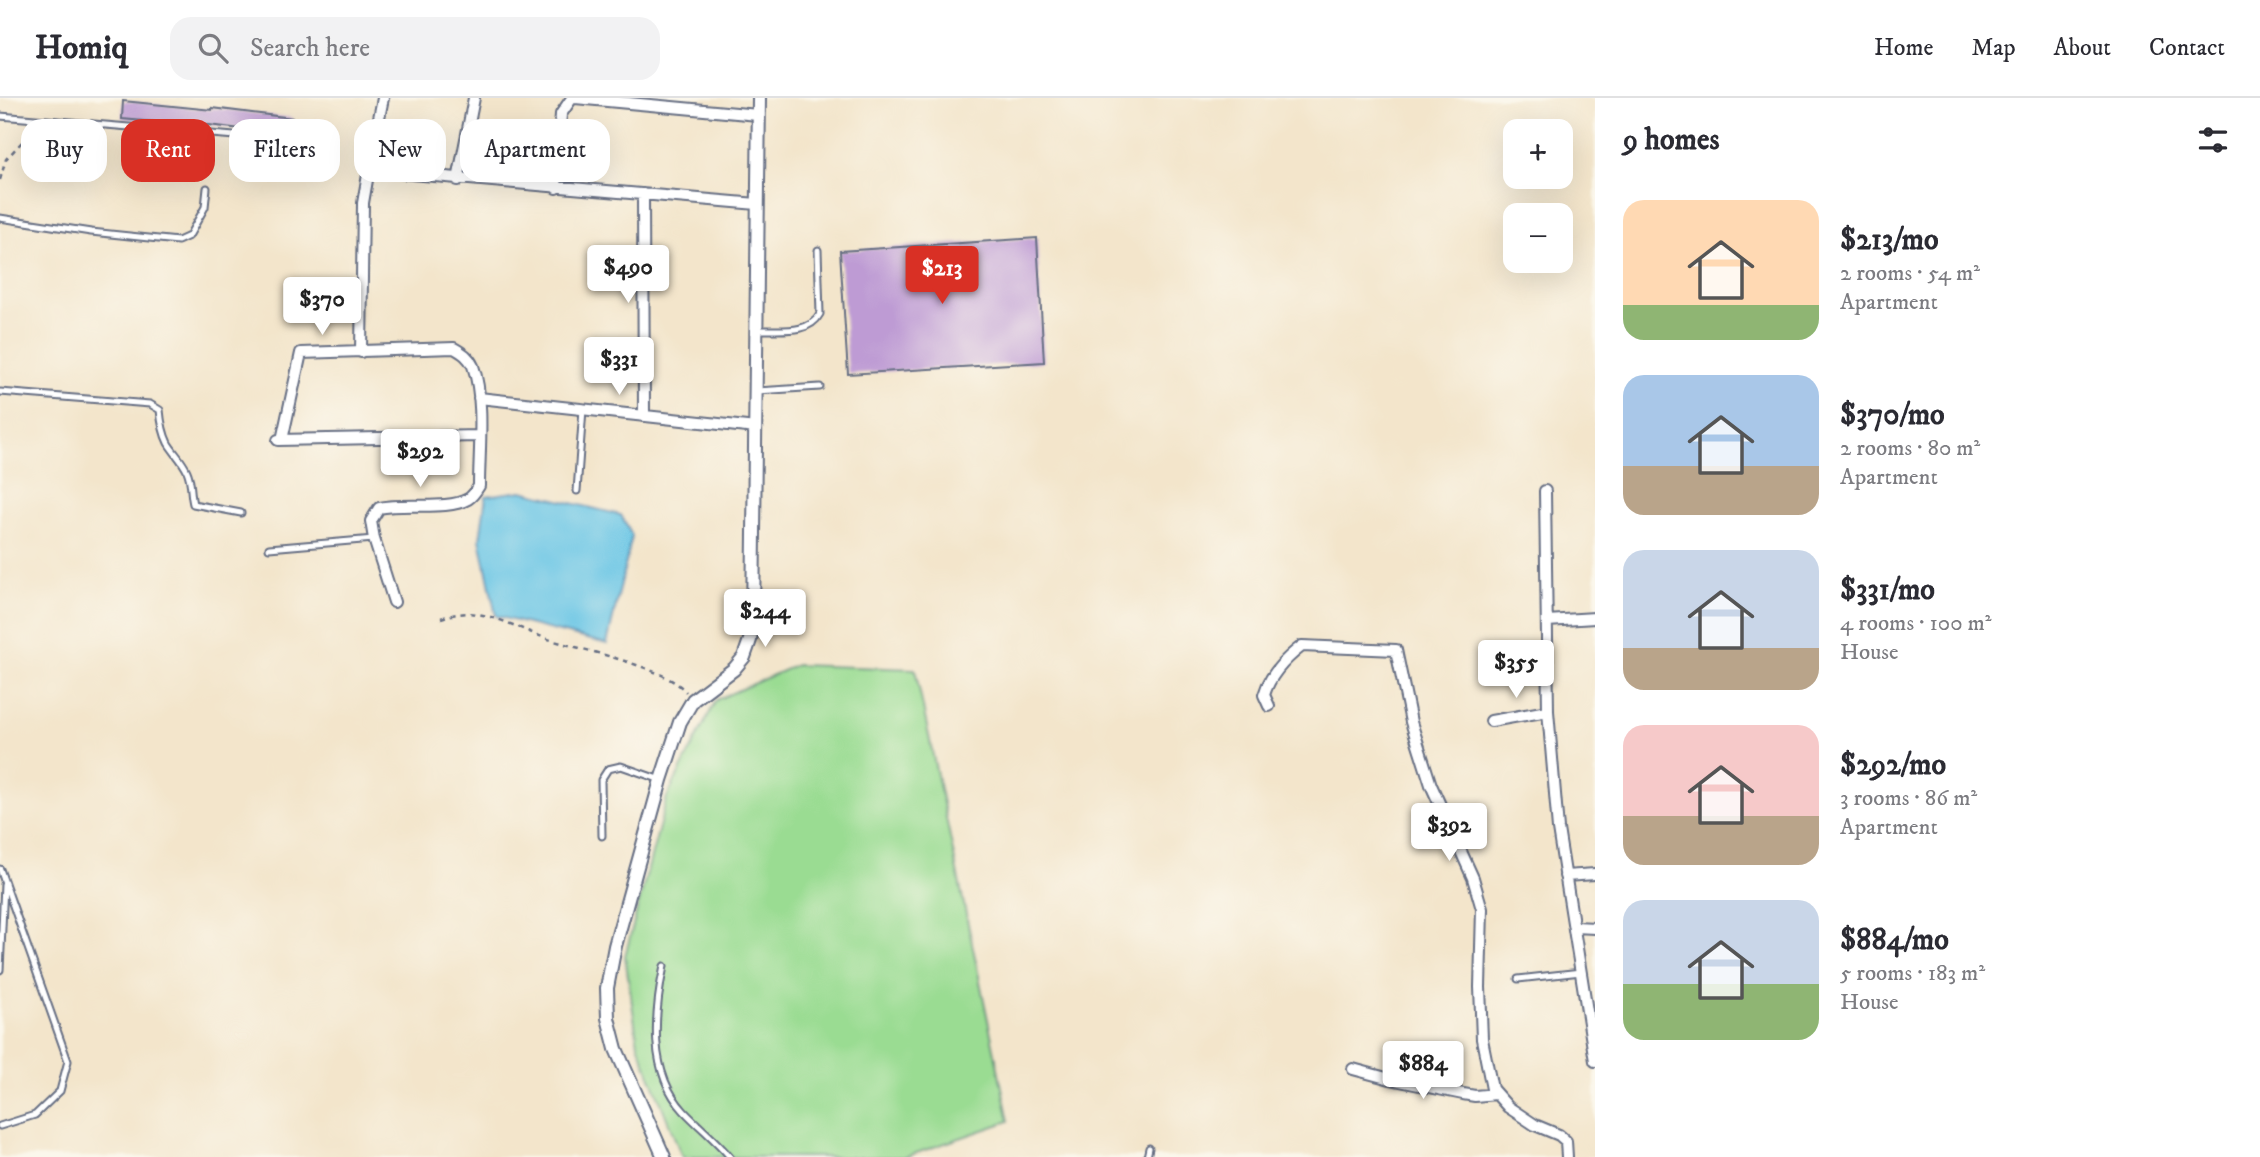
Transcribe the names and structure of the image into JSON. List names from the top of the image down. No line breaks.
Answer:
{"page":{"header":"Homiq","search":"Search here","nav":["Home","Map","About","Contact"],"heading":"9 homes","map_buttons":["+","−"],"chip":["Buy","Rent","Filters","New","Apartment"],"list":[{"name":"$213/mo","note":"2 rooms · 54 m² · Apartment"},{"name":"$370/mo","note":"2 rooms · 80 m² · Apartment"},{"name":"$331/mo","note":"4 rooms · 100 m² · House"},{"name":"$292/mo","note":"3 rooms · 86 m² · Apartment"},{"name":"$884/mo","note":"5 rooms · 183 m² · House"}],"price":["$490","$213","$370","$331","$292","$244","$355","$392","$884"]}}
